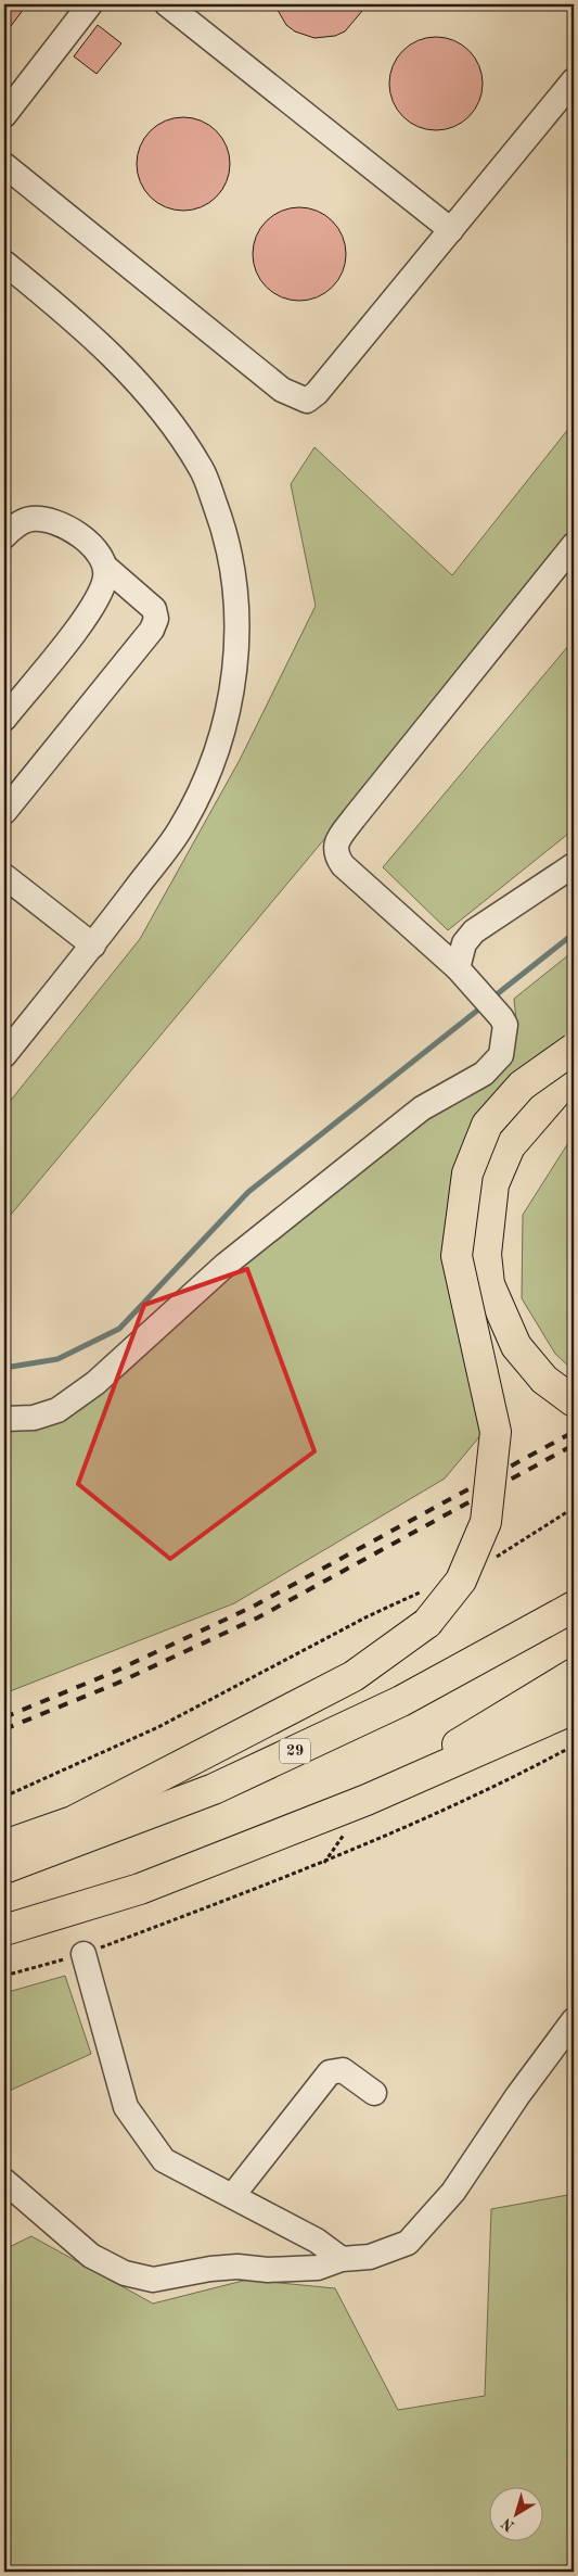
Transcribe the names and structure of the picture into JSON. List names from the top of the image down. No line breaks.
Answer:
{"streets":{"highway":["29"]},"north":"bottom left"}
